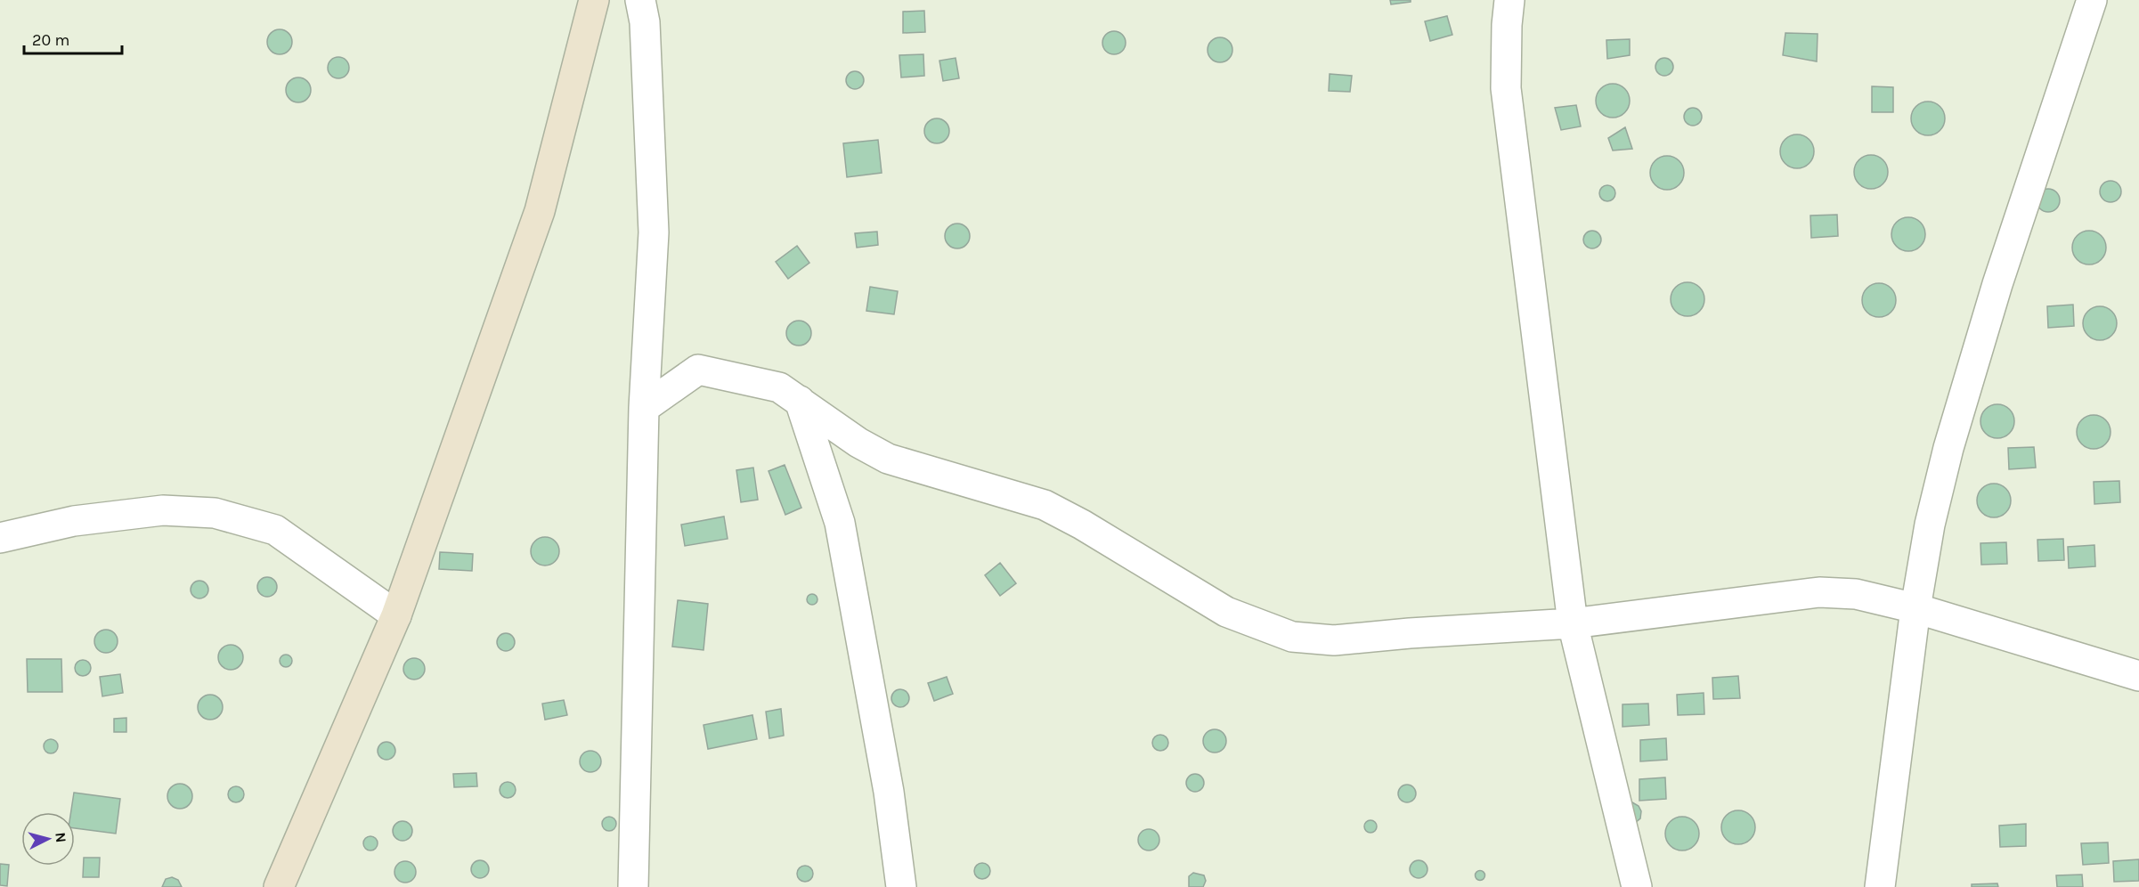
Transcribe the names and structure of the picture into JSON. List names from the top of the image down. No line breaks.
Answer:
{"scale_bar":"20 m","north":"right"}
